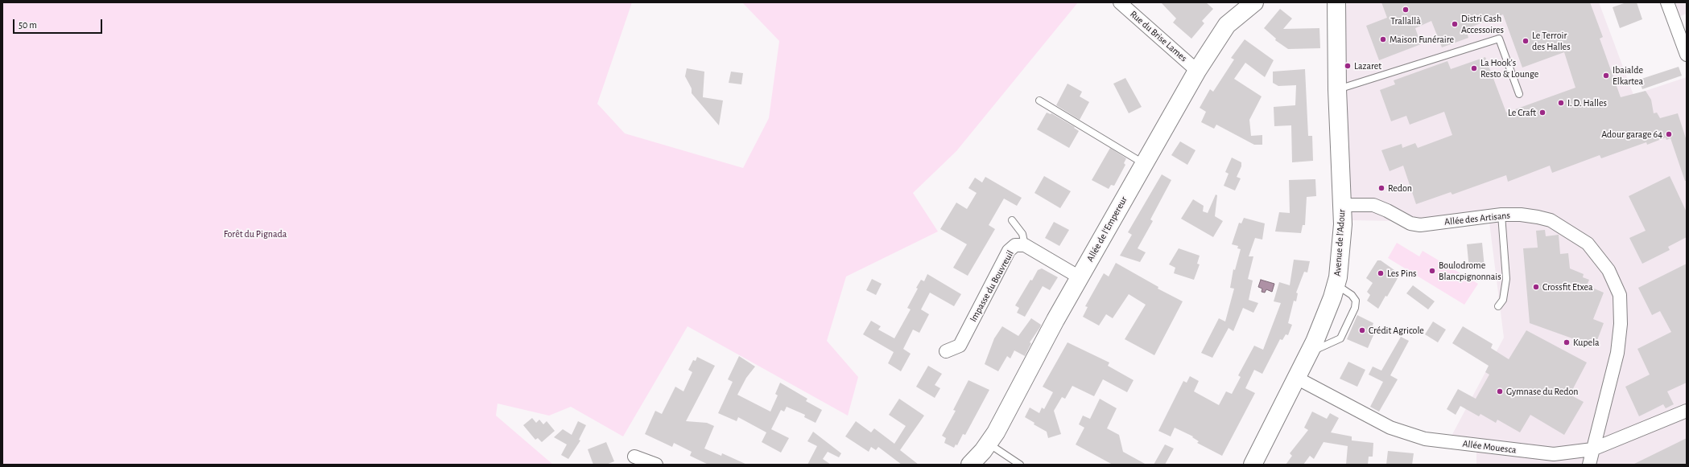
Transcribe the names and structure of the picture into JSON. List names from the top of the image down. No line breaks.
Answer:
{"streets":{"street":["Rue du Brise Lames","Allée des Artisans","Allée de l'Empereur","Avenue de l'Adour","Impasse du Bouvreuil","Allée Mouesca"]},"crossings":[["Rue du Brise Lames","Allée de l'Empereur"],["Allée des Artisans","Avenue de l'Adour"],["Allée des Artisans","Allée Mouesca"],["Allée de l'Empereur","Impasse du Bouvreuil"],["Avenue de l'Adour","Allée Mouesca"]],"parks":["Forêt du Pignada"],"places":["Trallallà","Distri Cash Accessoires","Maison Funéraire","Le Terroir des Halles","Lazaret","La Hook's Resto & Lounge","Ibaialde Elkartea","I. D. Halles","Le Craft","Adour garage 64","Redon","Boulodrome Blancpignonnais","Les Pins","Crossfit Etxea","Crédit Agricole","Kupela","Gymnase du Redon"],"scale_bar":"50 m"}
